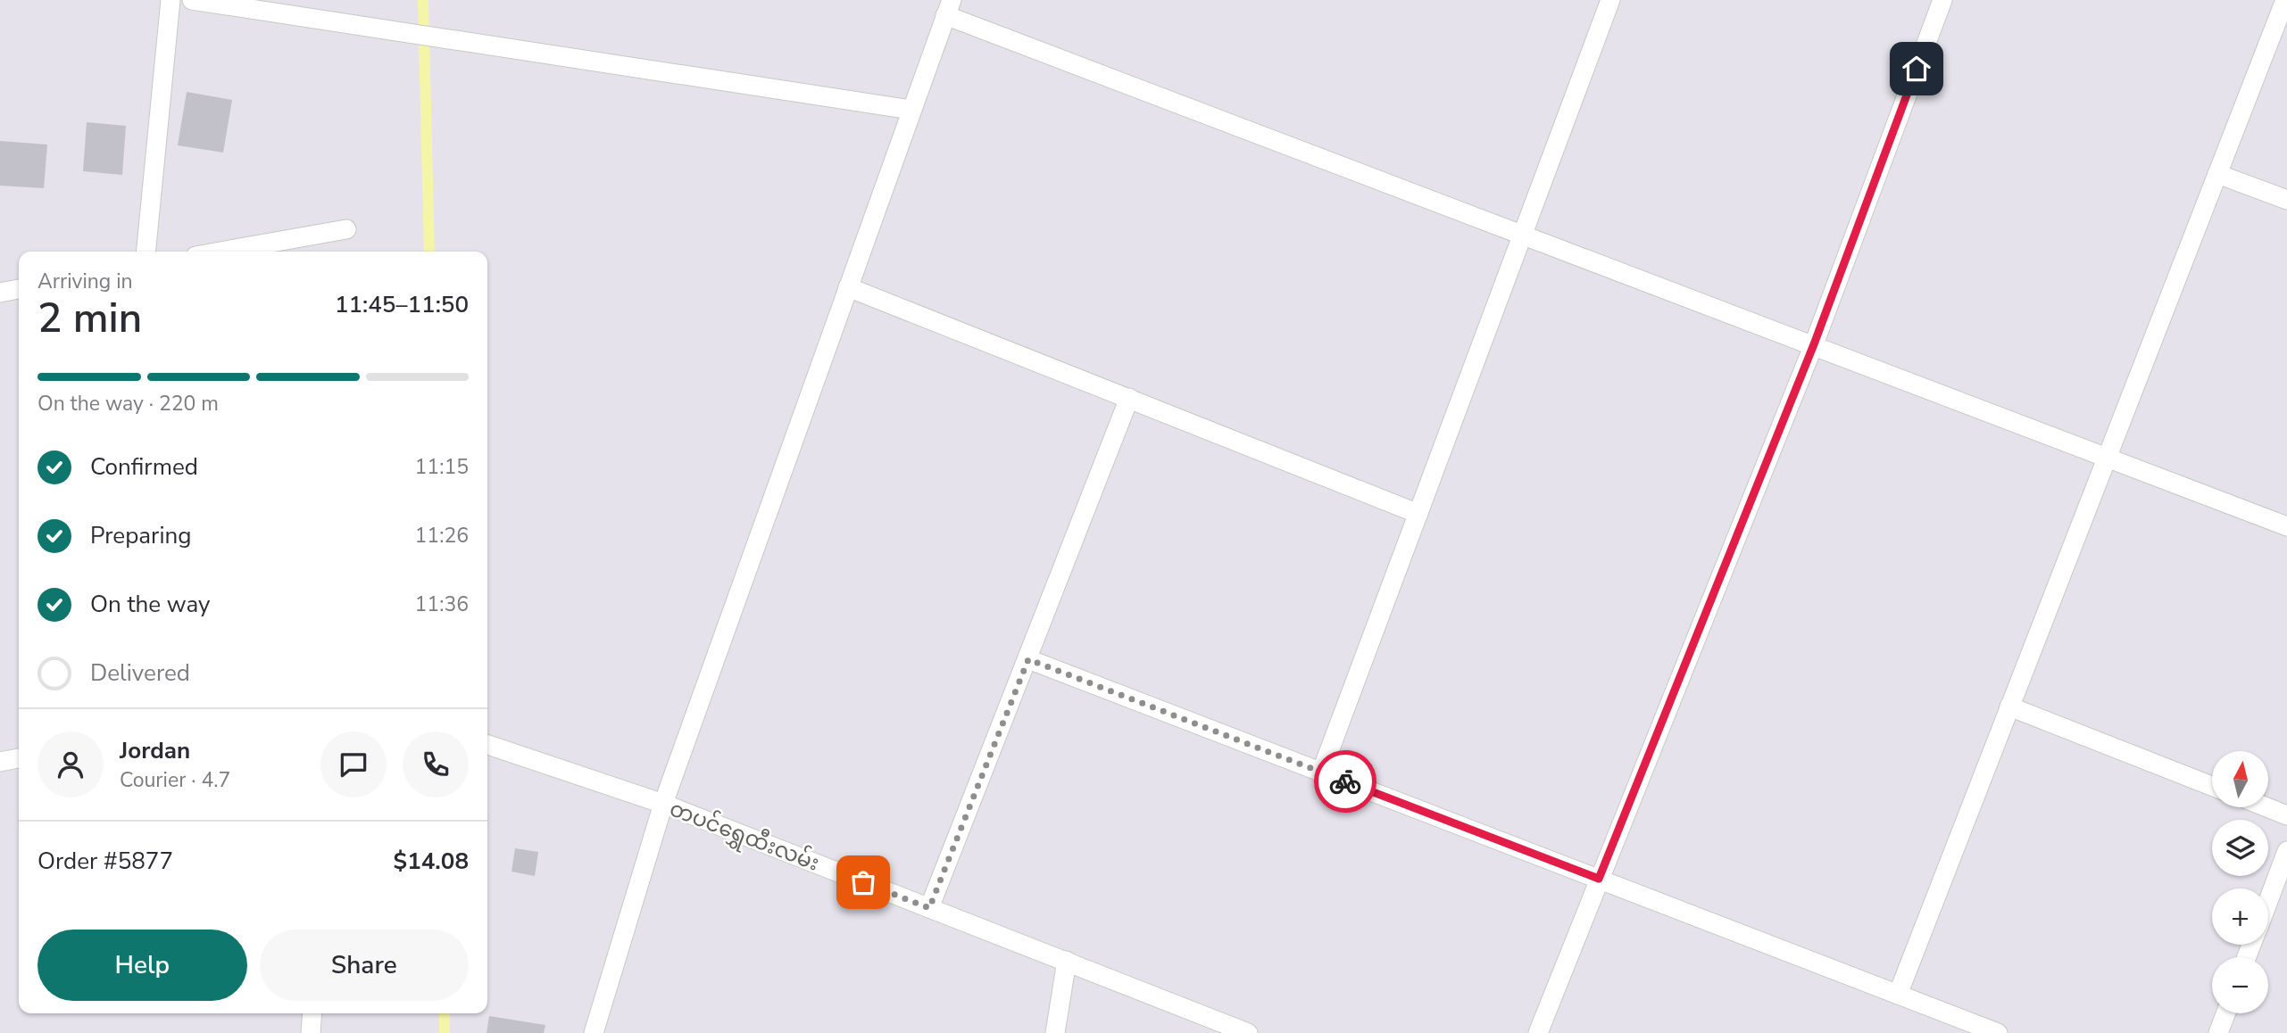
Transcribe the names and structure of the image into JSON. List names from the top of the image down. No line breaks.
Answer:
{"streets":{"street":["တပင်ရွှေထီးလမ်း"]},"north":"top","page":{"heading":["2 min","Arriving in","11:45–11:50"],"panel":["Jordan","Courier · 4.7","Order #5877","$14.08"],"bar":"On the way · 220 m","list":[["Confirmed","11:15"],["Preparing","11:26"],["On the way","11:36"],"Delivered"],"map_buttons":["+","−"],"buttons":["Help","Share"]}}
